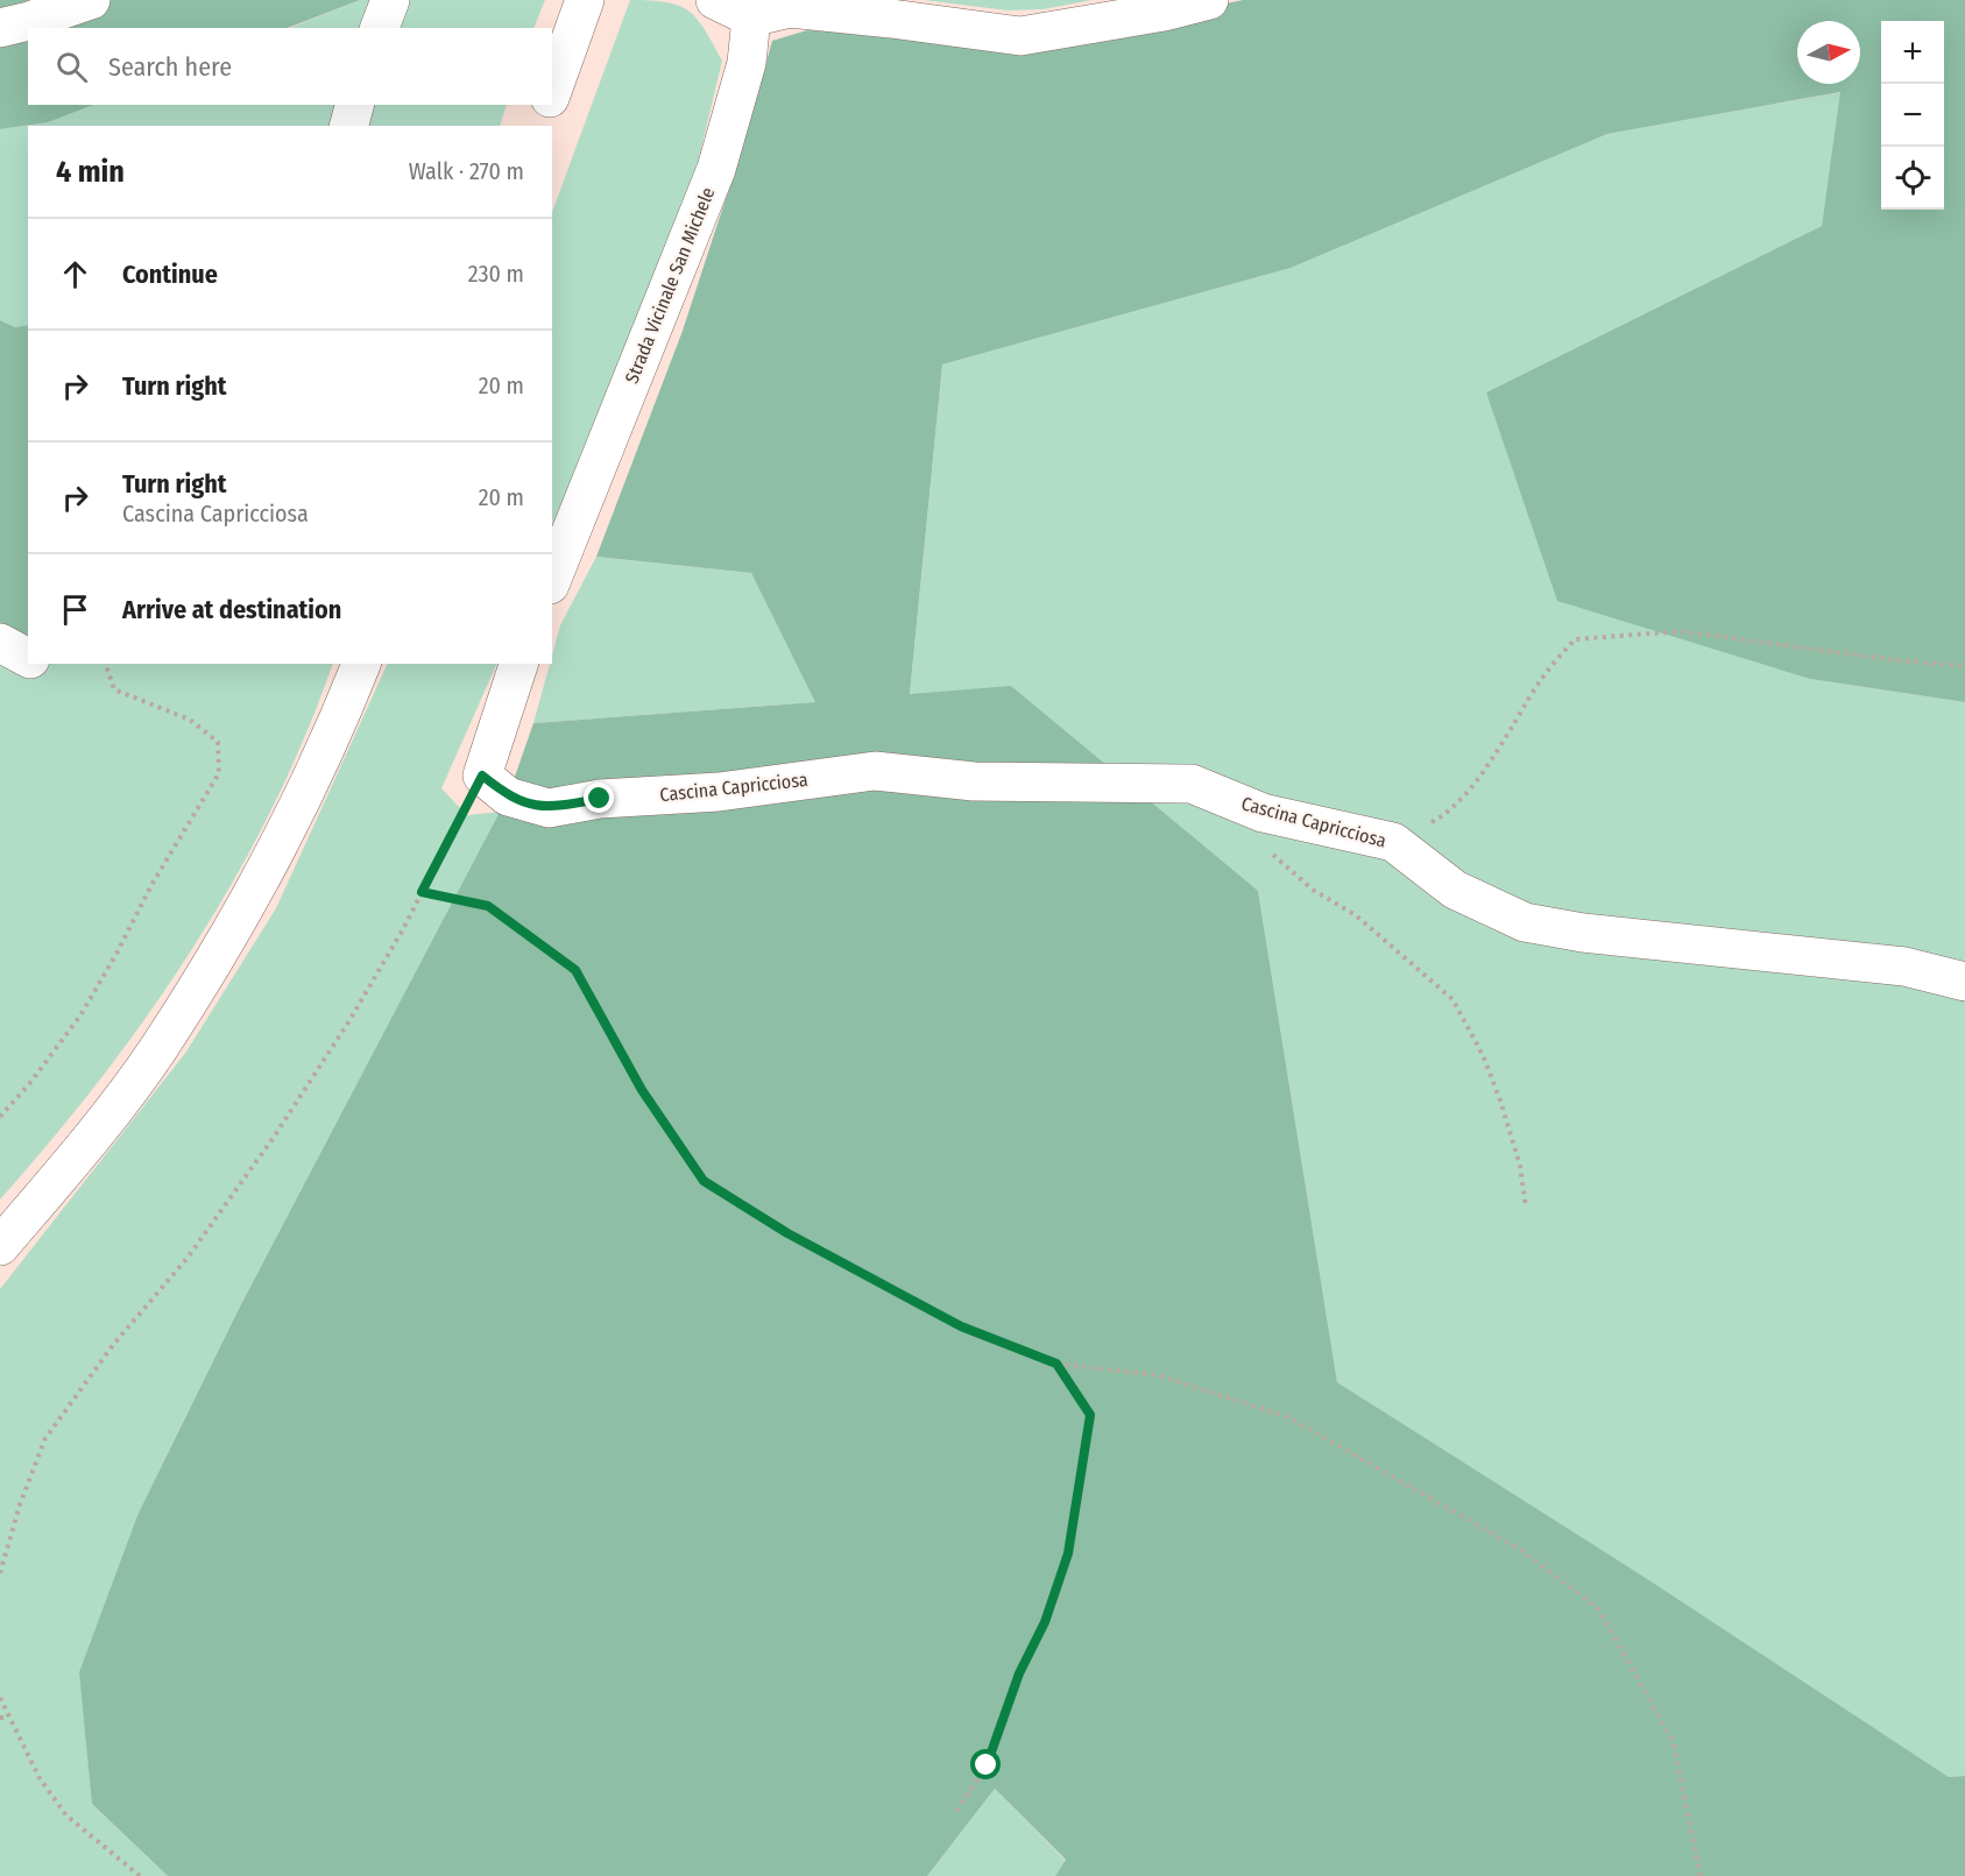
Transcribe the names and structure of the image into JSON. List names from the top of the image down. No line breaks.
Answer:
{"streets":{"street":["Strada Vicinale San Michele","Cascina Capricciosa"]},"north":"right","page":{"map_buttons":["+","−"],"search":"Search here","heading":["4 min","Walk · 270 m"],"list":[["Continue","230 m"],["Turn right","20 m"],["Turn right","Cascina Capricciosa","20 m"],"Arrive at destination"]}}
